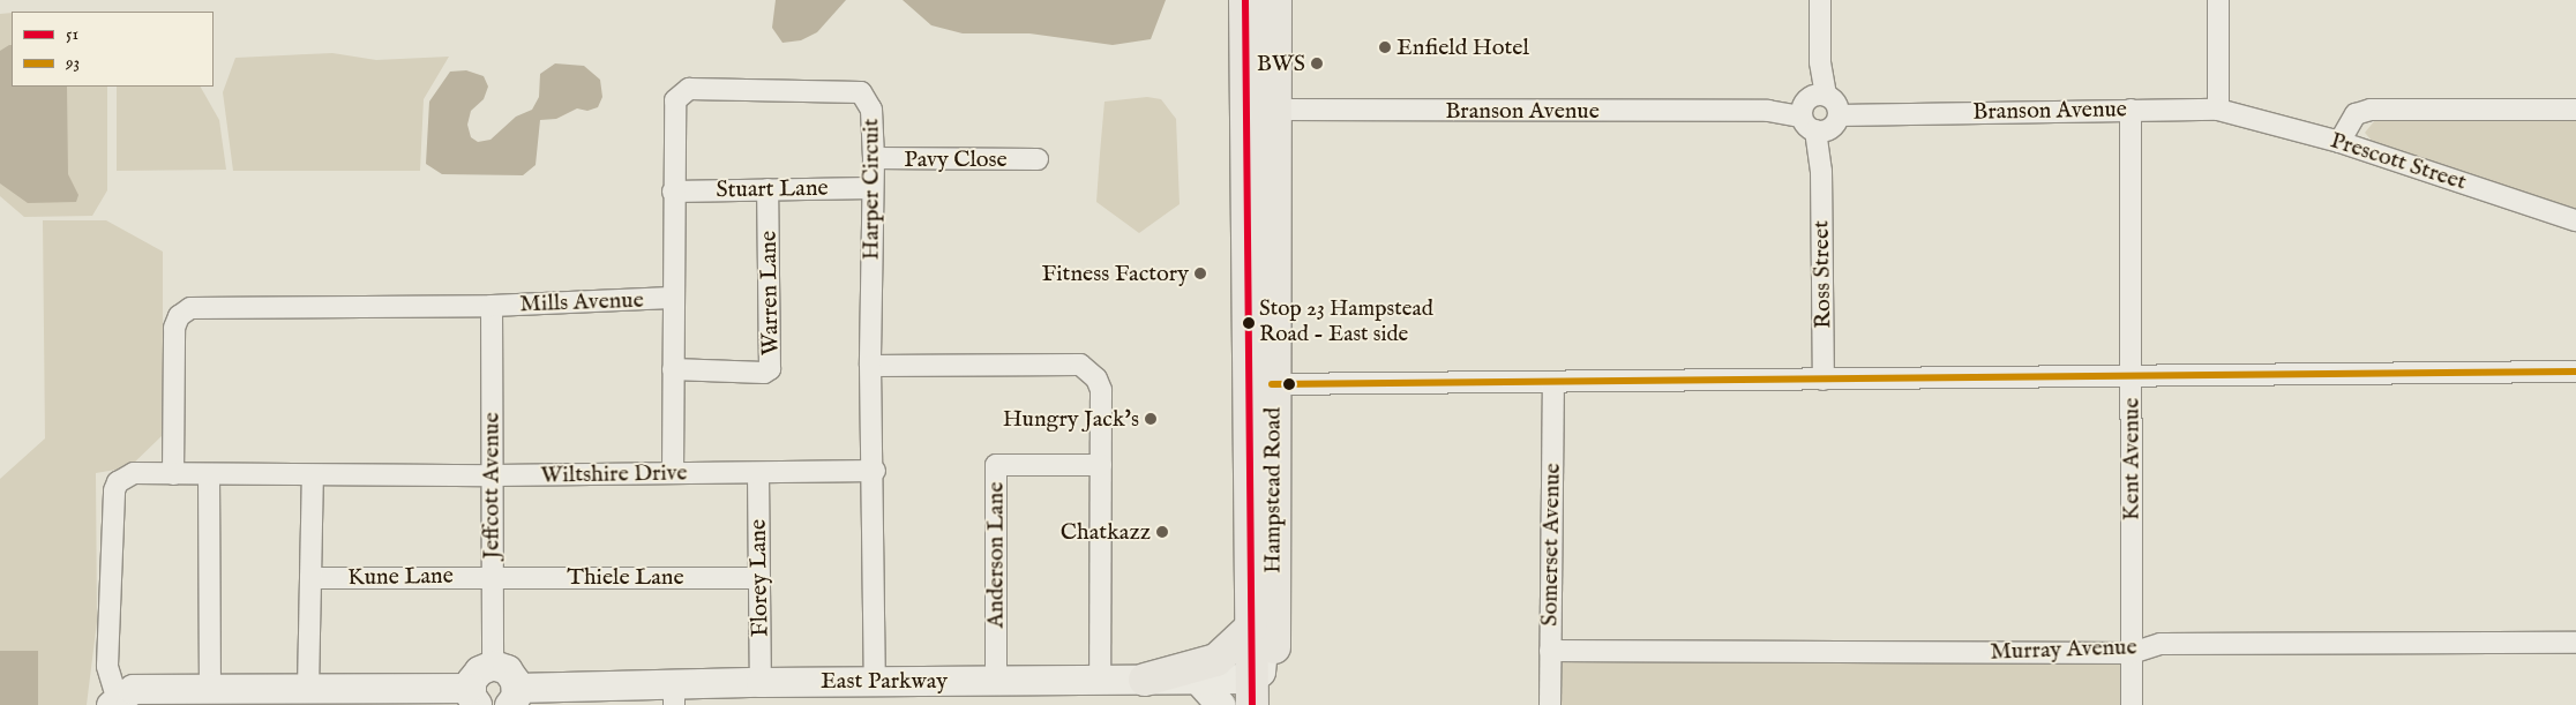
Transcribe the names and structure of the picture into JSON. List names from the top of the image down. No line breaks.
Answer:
{"streets":{"highway":["Hampstead Road"],"street":["Branson Avenue","Pavy Close","Prescott Street","Stuart Lane","Harper Circuit","Ross Street","Warren Lane","Mills Avenue","Kent Avenue","Wiltshire Drive","Jeffcott Avenue","Somerset Avenue","Anderson Lane","Kune Lane","Thiele Lane","Florey Lane","Murray Avenue","East Parkway"]},"crossings":[["Branson Avenue","Prescott Street"],["Branson Avenue","Ross Street"],["Branson Avenue","Kent Avenue"],["Branson Avenue","Hampstead Road"],["Pavy Close","Harper Circuit"],["Stuart Lane","Harper Circuit"],["Stuart Lane","Warren Lane"],["Harper Circuit","Warren Lane"],["Harper Circuit","Mills Avenue"],["Harper Circuit","Wiltshire Drive"],["Harper Circuit","East Parkway"],["Mills Avenue","Wiltshire Drive"],["Mills Avenue","Jeffcott Avenue"],["Kent Avenue","Murray Avenue"],["Wiltshire Drive","Jeffcott Avenue"],["Wiltshire Drive","Florey Lane"],["Jeffcott Avenue","Kune Lane"],["Jeffcott Avenue","Thiele Lane"],["Hampstead Road","East Parkway"],["Somerset Avenue","Murray Avenue"],["Anderson Lane","East Parkway"],["Kune Lane","Thiele Lane"],["Thiele Lane","Florey Lane"],["Florey Lane","East Parkway"]],"places":["Enfield Hotel","BWS","Fitness Factory","Stop 23 Hampstead Road - East side","Hungry Jack's","Chatkazz"],"lines":["transit line 51","transit line 93"],"legend":["51","93"]}
